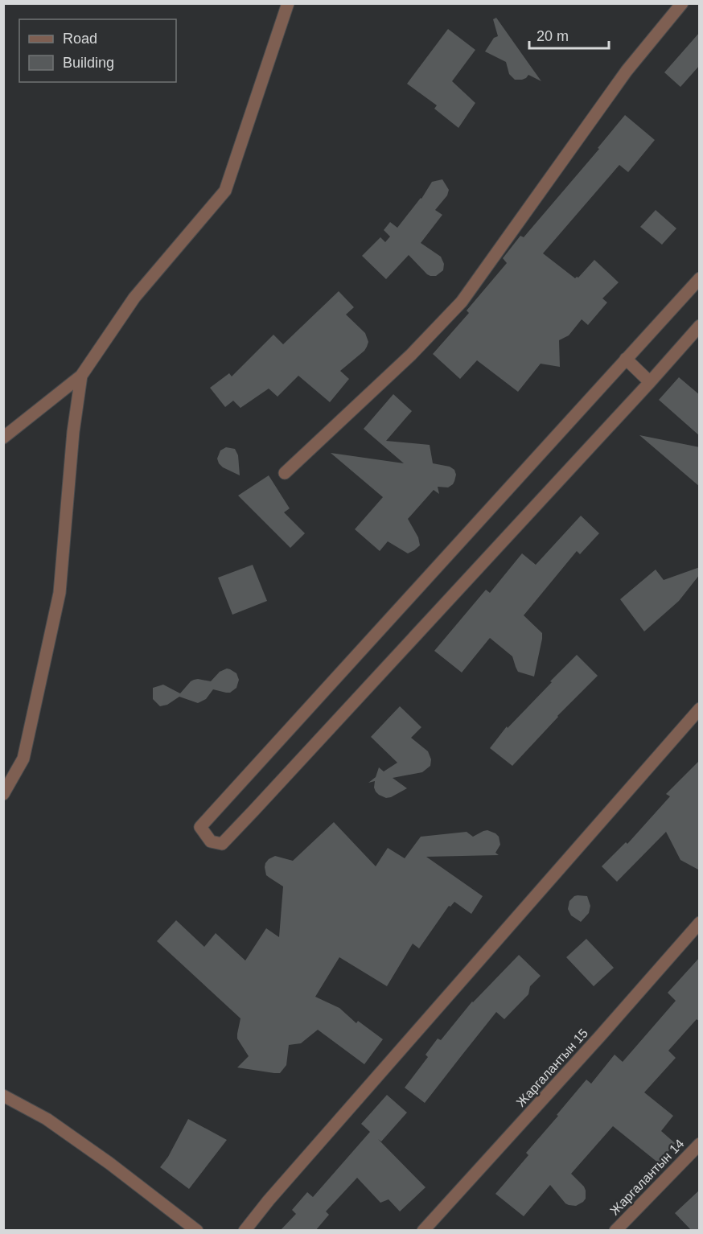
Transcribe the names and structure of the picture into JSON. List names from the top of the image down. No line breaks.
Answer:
{"streets":{"street":["Жаргалантын 15","Жаргалантын 14"]},"legend":["Road","Building"],"scale_bar":"20 m"}
